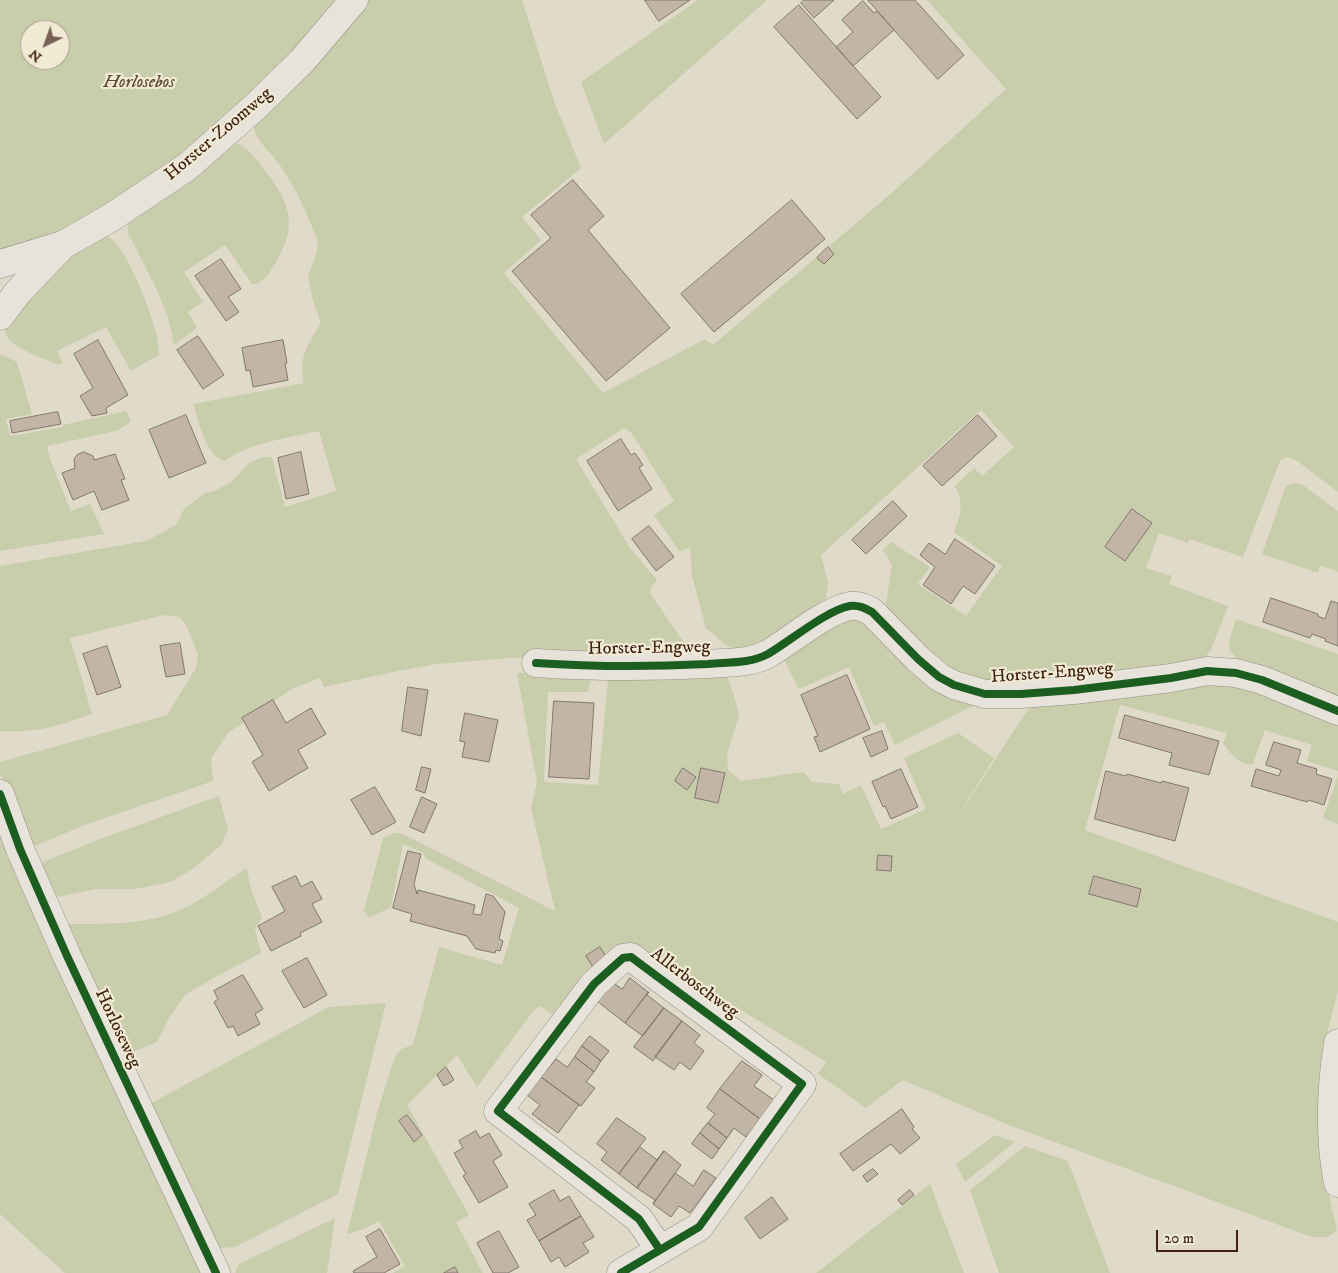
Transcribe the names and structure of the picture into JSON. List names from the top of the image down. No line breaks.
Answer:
{"streets":{"street":["Horster-Zoomweg","Horster-Engweg","Allerboschweg","Horloseweg"]},"parks":["Horlosebos"],"scale_bar":"20 m","north":"bottom left"}
